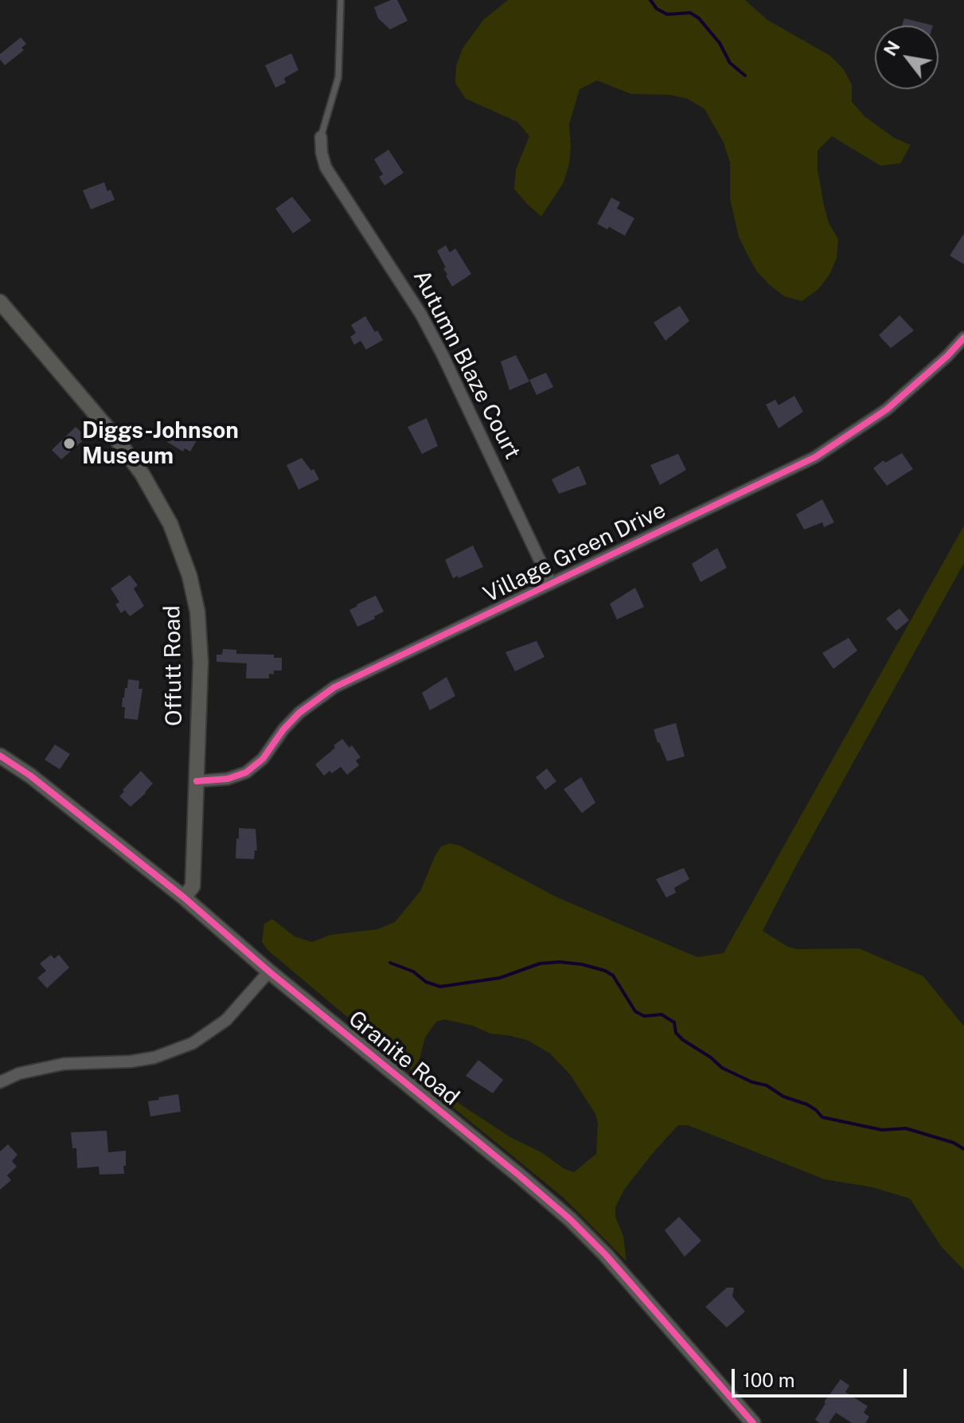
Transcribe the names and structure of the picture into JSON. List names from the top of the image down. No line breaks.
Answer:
{"streets":{"street":["Autumn Blaze Court","Village Green Drive","Offutt Road","Granite Road"]},"crossings":[["Autumn Blaze Court","Village Green Drive"],["Village Green Drive","Offutt Road"],["Offutt Road","Granite Road"]],"places":["Diggs-Johnson Museum"],"scale_bar":"100 m","north":"top left"}
